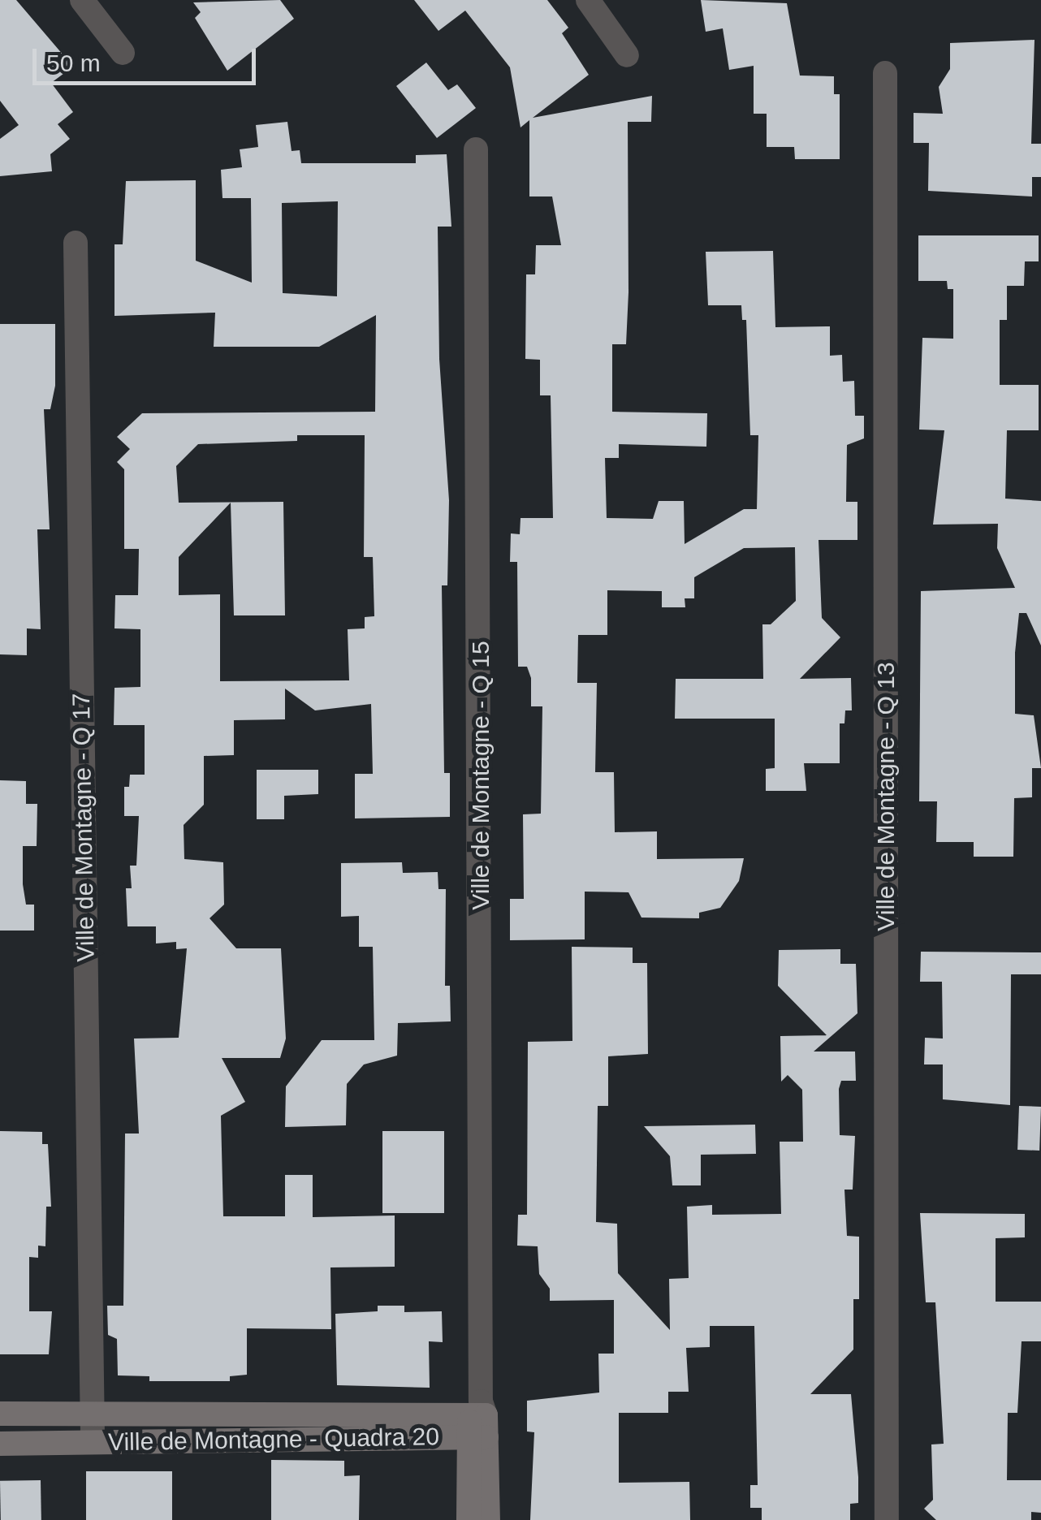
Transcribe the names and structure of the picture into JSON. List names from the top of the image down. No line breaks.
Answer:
{"streets":{"street":["Ville de Montagne - Q 15","Ville de Montagne - Q 13","Ville de Montagne - Q 17","Ville de Montagne - Quadra 20"]},"crossings":[["Ville de Montagne - Q 15","Ville de Montagne - Quadra 20"],["Ville de Montagne - Q 17","Ville de Montagne - Quadra 20"]],"scale_bar":"50 m"}
